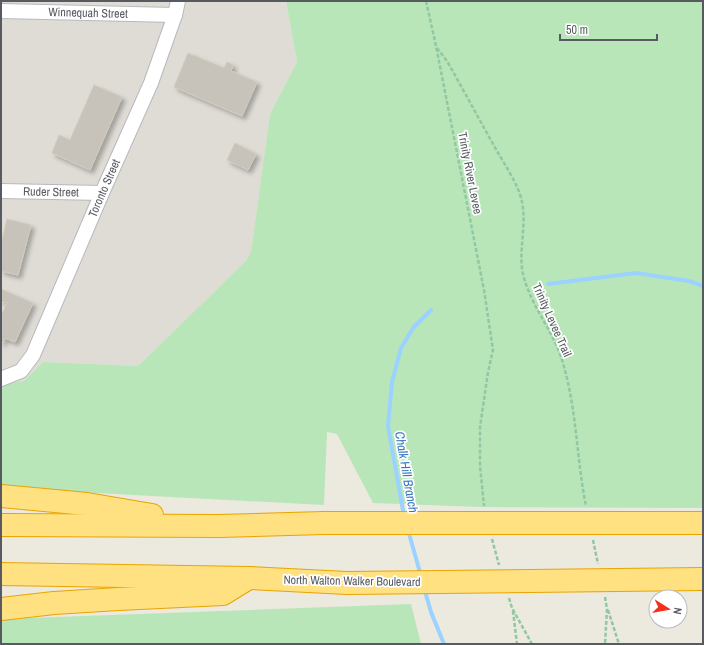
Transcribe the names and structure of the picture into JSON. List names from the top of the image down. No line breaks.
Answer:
{"streets":{"highway":["North Walton Walker Boulevard"],"street":["Winnequah Street","Toronto Street","Ruder Street"],"path":["Trinity River Levee","Trinity Levee Trail"]},"crossings":[["Winnequah Street","Toronto Street"],["Trinity River Levee","Trinity Levee Trail"],["Toronto Street","Ruder Street"]],"water":["Chalk Hill Branch"],"scale_bar":"50 m","north":"right"}
